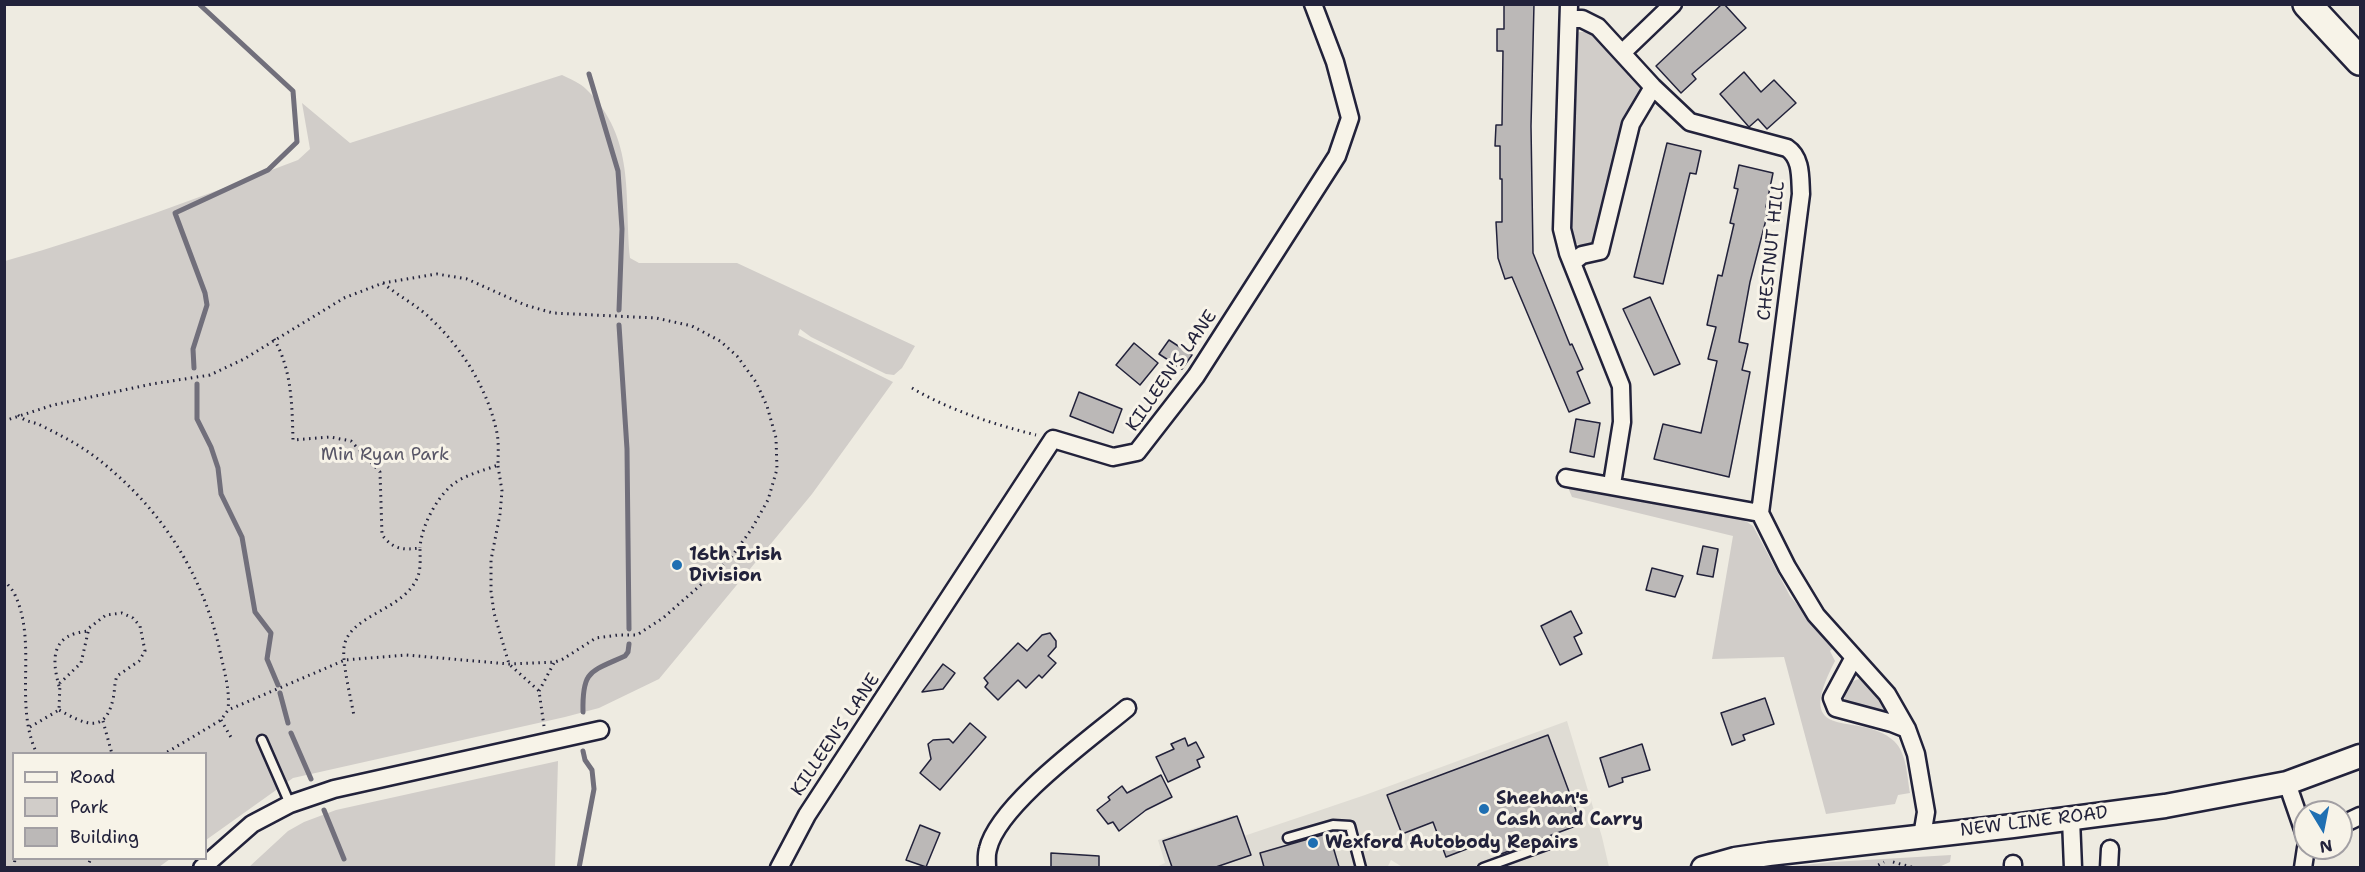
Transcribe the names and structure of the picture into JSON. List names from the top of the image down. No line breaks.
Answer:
{"streets":{"main road":["NEW LINE ROAD"],"street":["CHESTNUT HILL","KILLEEN'S LANE"]},"parks":["Min Ryan Park"],"places":["16th Irish Division","Sheehan's Cash and Carry","Wexford Autobody Repairs"],"legend":["Road","Park","Building"],"north":"bottom"}
